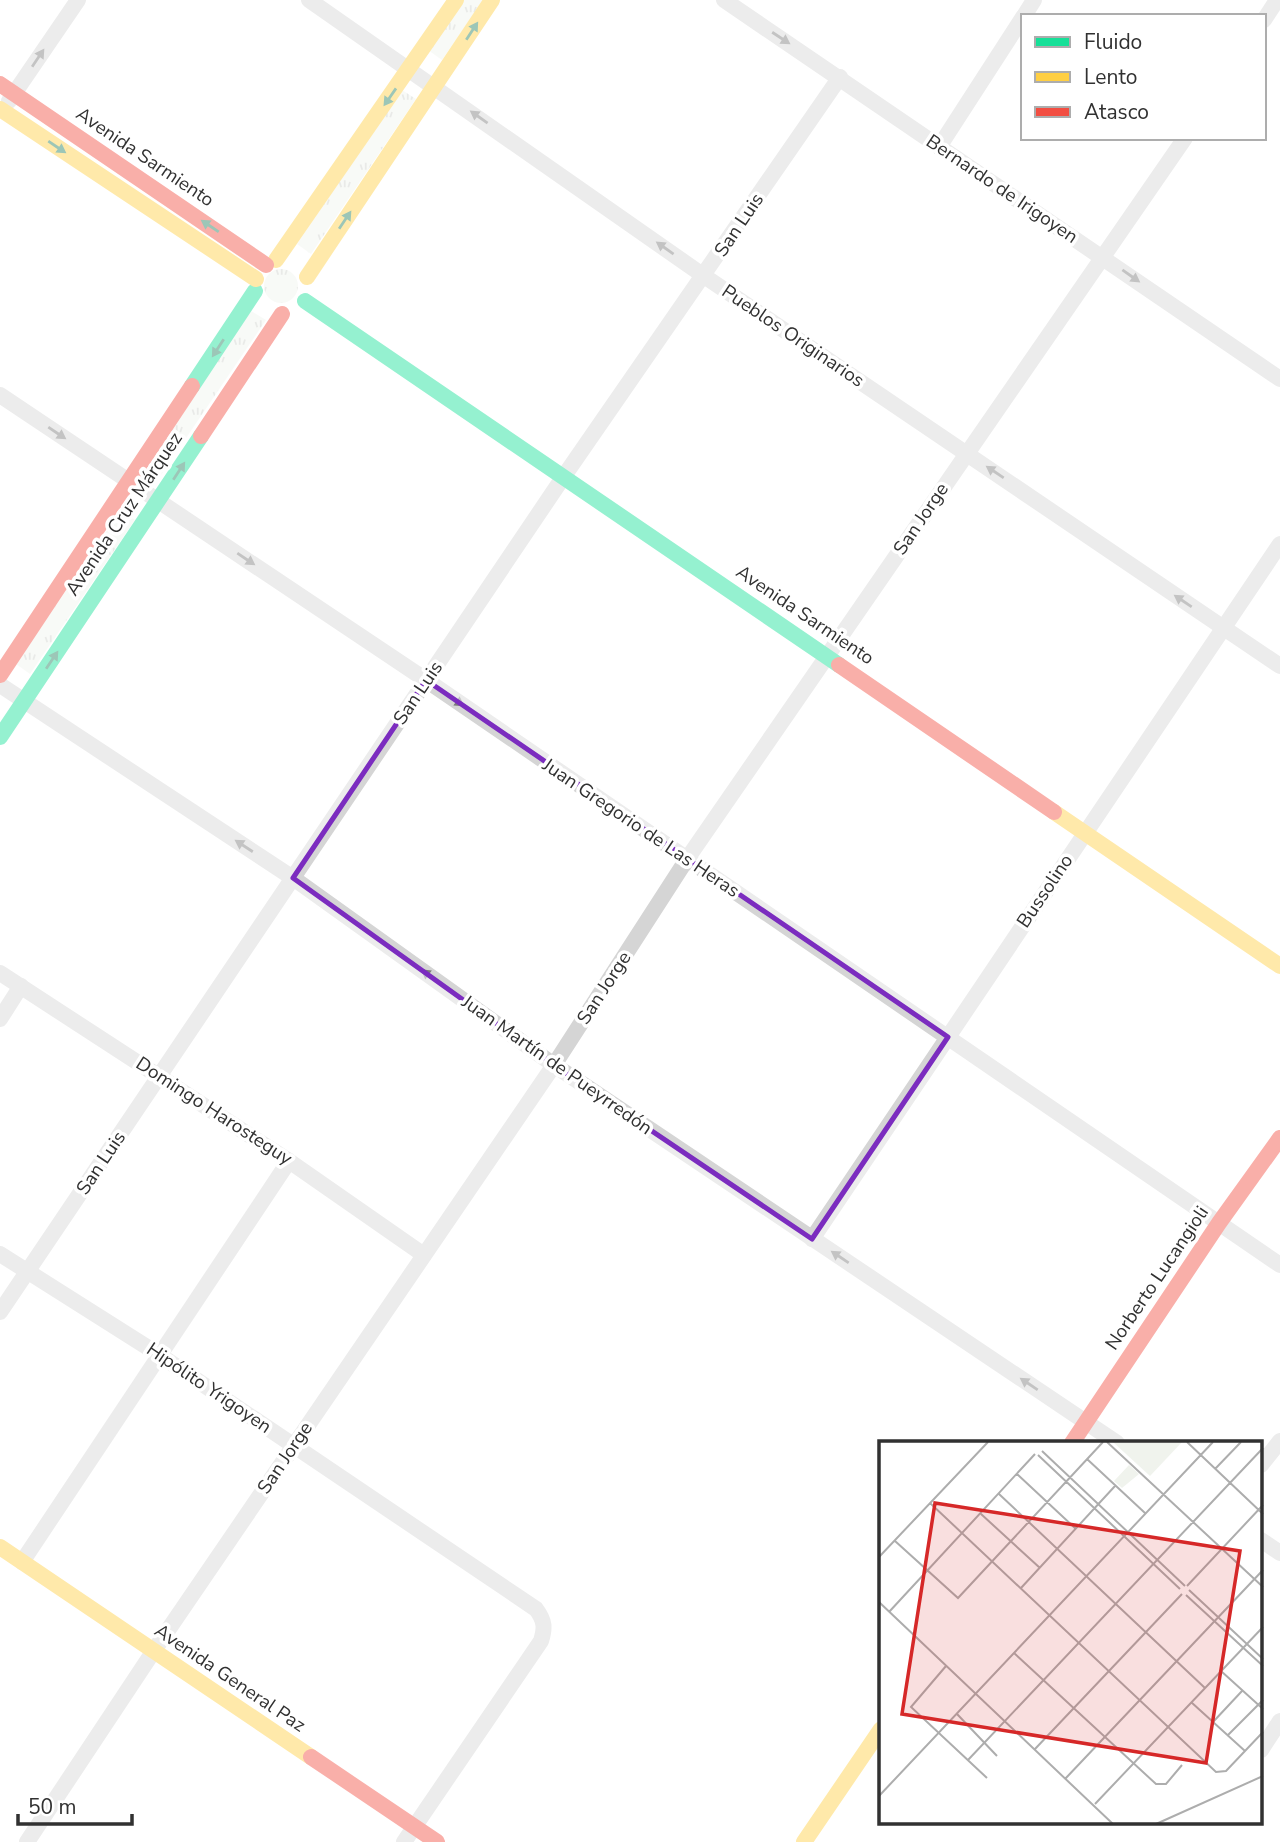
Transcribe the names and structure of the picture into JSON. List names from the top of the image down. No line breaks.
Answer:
{"streets":{"main road":["Avenida Sarmiento","Avenida Cruz Márquez","Norberto Lucangioli","Avenida General Paz"],"street":["Bernardo de Irigoyen","San Luis","Pueblos Originarios","San Jorge","Juan Gregorio de Las Heras","Bussolino","Juan Martín de Pueyrredón","Domingo Harosteguy","Hipólito Yrigoyen"]},"crossings":[["Avenida Sarmiento","San Luis"],["Avenida Sarmiento","Avenida Cruz Márquez"],["Avenida Sarmiento","San Jorge"],["Avenida Sarmiento","Bussolino"],["Bernardo de Irigoyen","San Luis"],["Bernardo de Irigoyen","San Jorge"],["San Luis","Pueblos Originarios"],["San Luis","Juan Gregorio de Las Heras"],["San Luis","Juan Martín de Pueyrredón"],["San Luis","Domingo Harosteguy"],["San Luis","Hipólito Yrigoyen"],["Pueblos Originarios","San Jorge"],["Pueblos Originarios","Bussolino"],["Avenida Cruz Márquez","Juan Gregorio de Las Heras"],["Avenida Cruz Márquez","Juan Martín de Pueyrredón"],["San Jorge","Juan Gregorio de Las Heras"],["San Jorge","Juan Martín de Pueyrredón"],["San Jorge","Domingo Harosteguy"],["San Jorge","Hipólito Yrigoyen"],["San Jorge","Avenida General Paz"],["Juan Gregorio de Las Heras","Bussolino"],["Juan Gregorio de Las Heras","Norberto Lucangioli"],["Bussolino","Juan Martín de Pueyrredón"],["Juan Martín de Pueyrredón","Norberto Lucangioli"],["Hipólito Yrigoyen","Avenida General Paz"]],"one_way":["Bernardo de Irigoyen","Pueblos Originarios","Juan Gregorio de Las Heras","Juan Martín de Pueyrredón"],"legend":["Fluido","Lento","Atasco"],"scale_bar":"50 m"}
